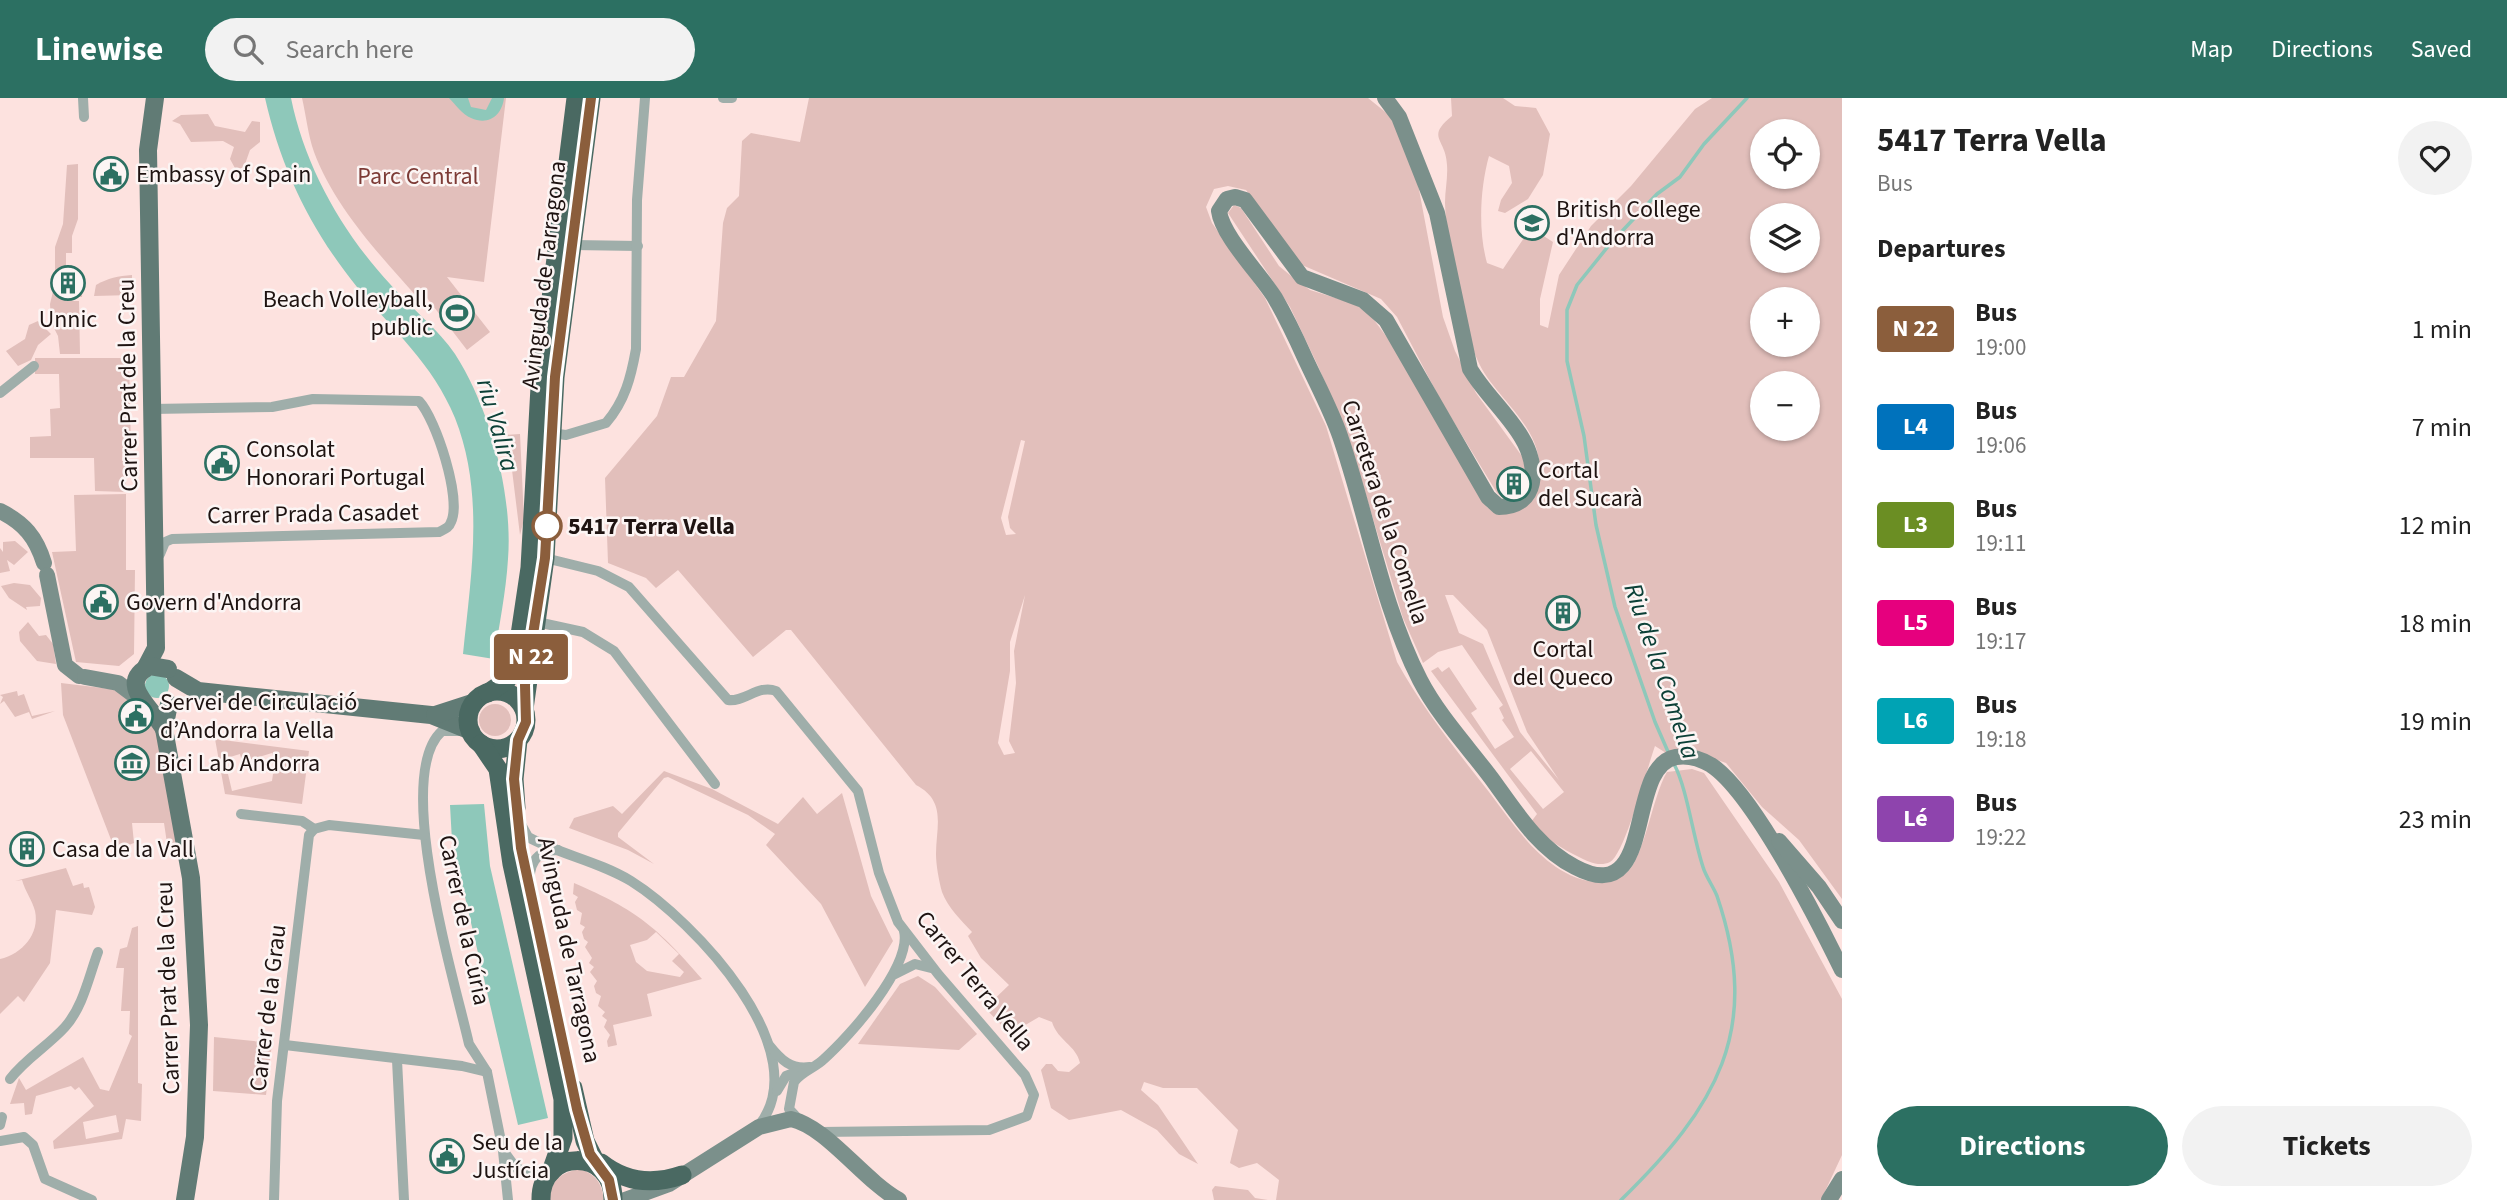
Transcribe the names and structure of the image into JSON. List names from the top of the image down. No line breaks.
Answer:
{"streets":{"highway":["Avinguda de Tarragona"],"main road":["Carrer Prat de la Creu","Carretera de la Comella"],"street":["Carrer Prada Casadet","Carrer de la Cúria","Carrer Terra Vella","Carrer de la Grau"]},"crossings":[["Avinguda de Tarragona","Carrer de la Cúria"],["Avinguda de Tarragona","Carrer Terra Vella"],["Carrer Prat de la Creu","Carrer Prada Casadet"]],"water":["riu Valira","Riu de la Comella"],"parks":["Parc Central"],"places":{"public building":["Embassy of Spain","Consolat Honorari Portugal","Govern d'Andorra","Servei de Circulació d’Andorra la Vella","Seu de la Justícia"],"school or university":["British College d'Andorra"],"building":["Unnic","Cortal del Sucarà","Cortal del Queco","Casa de la Vall"],"sports":["Beach Volleyball, public"],"other":["5417 Terra Vella"],"museum":["Bici Lab Andorra"]},"page":{"header":"Linewise","search":"Search here","nav":["Map","Directions","Saved"],"on_map":"N 22","heading":[["5417 Terra Vella","Bus"],"Departures"],"map_buttons":["+","−"],"list":[{"mark":"N 22","name":"Bus","note":"19:00","value":"1 min"},{"mark":"L4","name":"Bus","note":"19:06","value":"7 min"},{"mark":"L3","name":"Bus","note":"19:11","value":"12 min"},{"mark":"L5","name":"Bus","note":"19:17","value":"18 min"},{"mark":"L6","name":"Bus","note":"19:18","value":"19 min"},{"mark":"Lé","name":"Bus","note":"19:22","value":"23 min"}],"buttons":["Directions","Tickets"]}}
